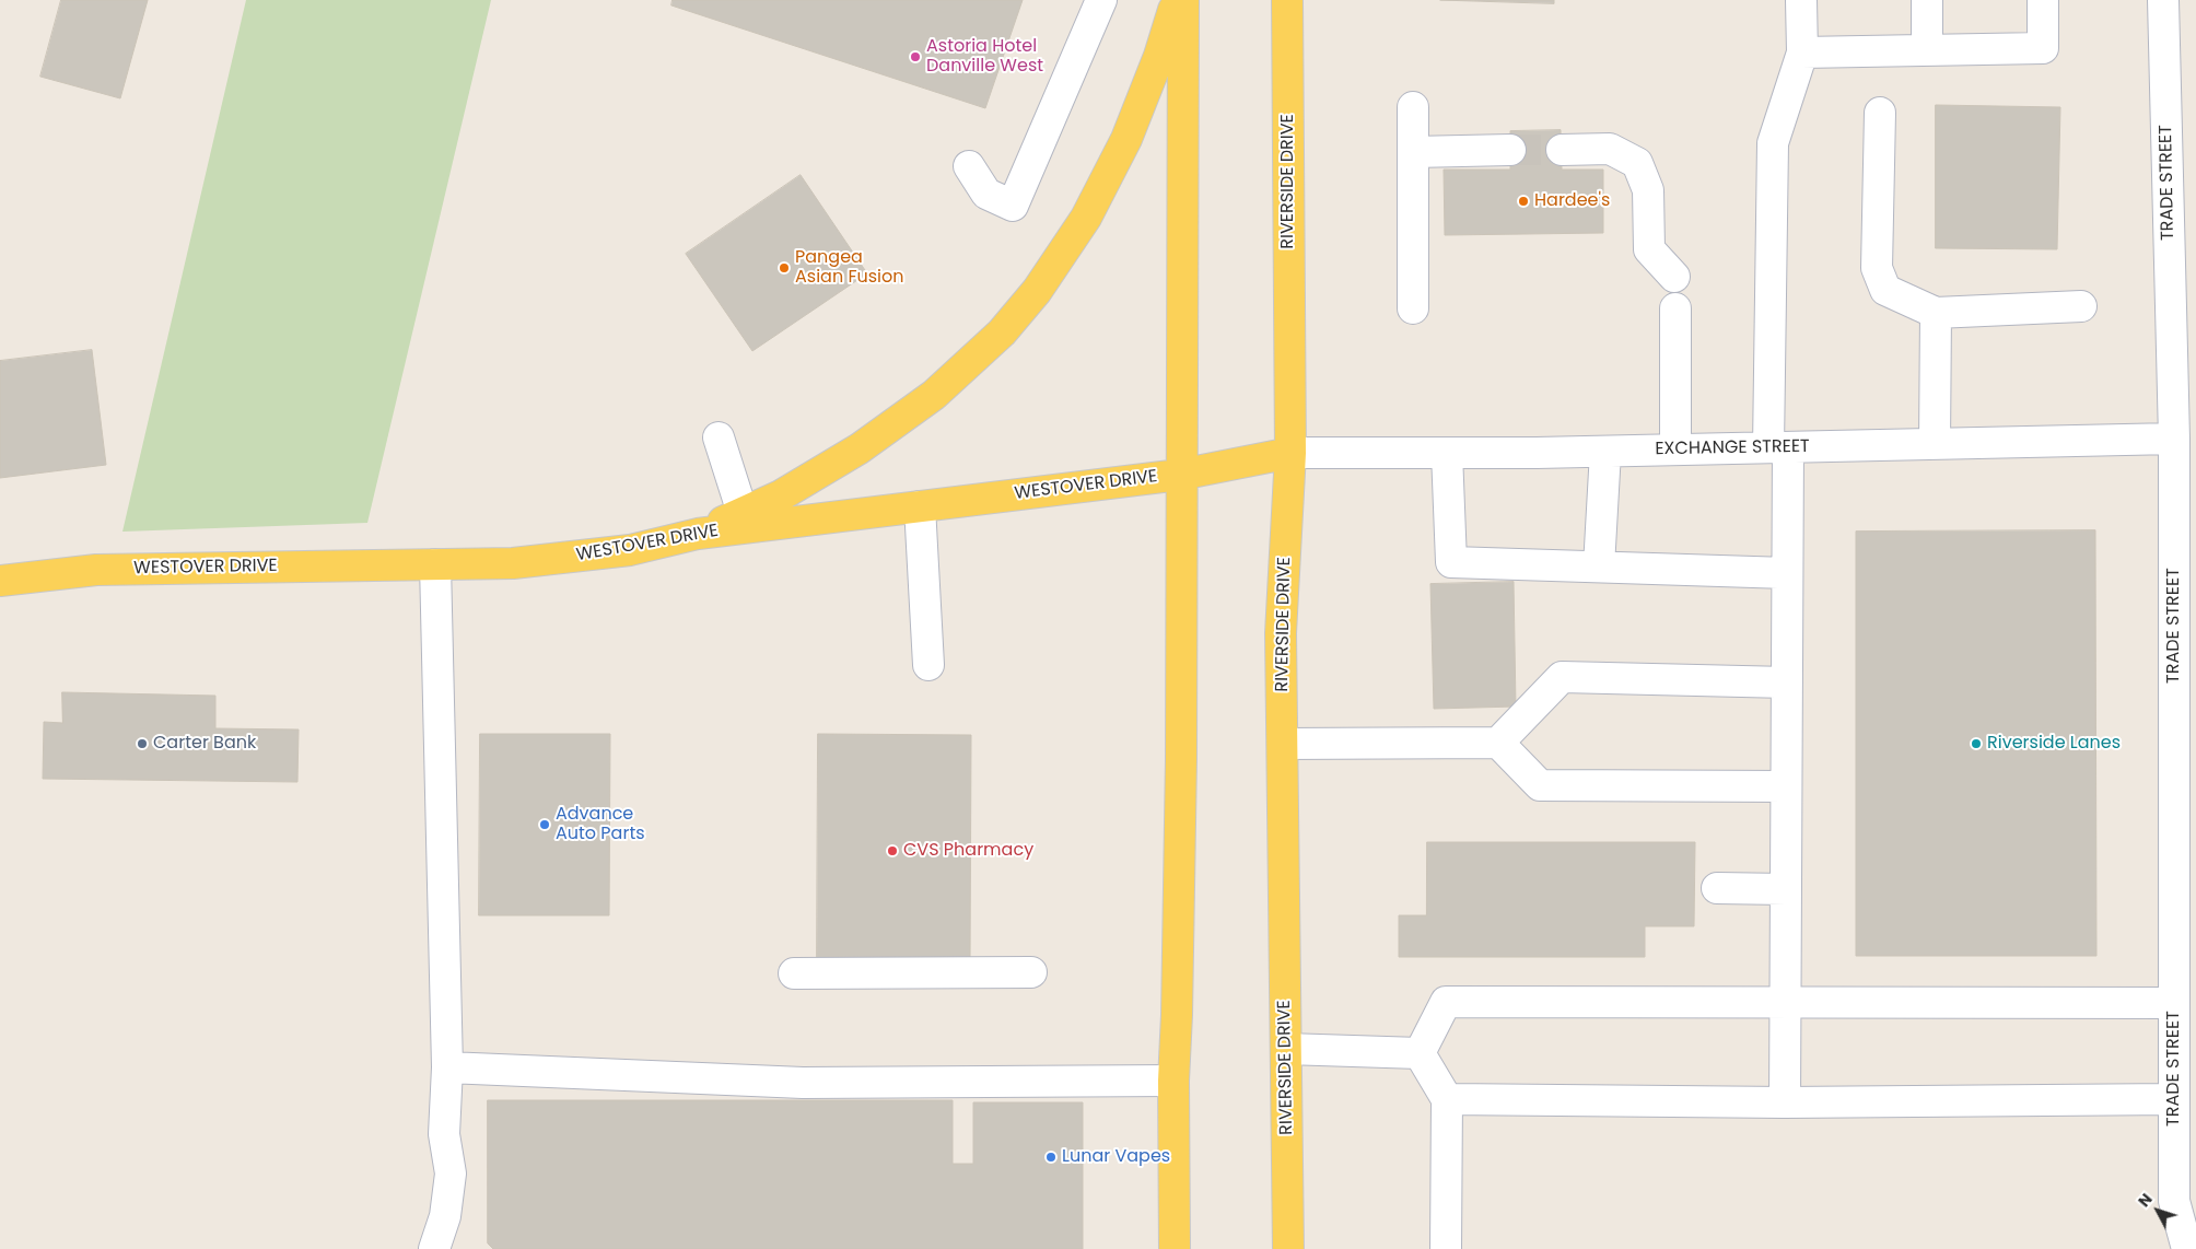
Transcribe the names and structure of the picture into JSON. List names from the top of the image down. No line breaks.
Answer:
{"streets":{"main road":["RIVERSIDE DRIVE","WESTOVER DRIVE"],"street":["TRADE STREET","EXCHANGE STREET"]},"crossings":[["RIVERSIDE DRIVE","EXCHANGE STREET"],["RIVERSIDE DRIVE","WESTOVER DRIVE"],["TRADE STREET","EXCHANGE STREET"],["EXCHANGE STREET","WESTOVER DRIVE"]],"places":["Astoria Hotel Danville West","Hardee's","Pangea Asian Fusion","Carter Bank","Riverside Lanes","Advance Auto Parts","CVS Pharmacy","Lunar Vapes"],"north":"top left"}
